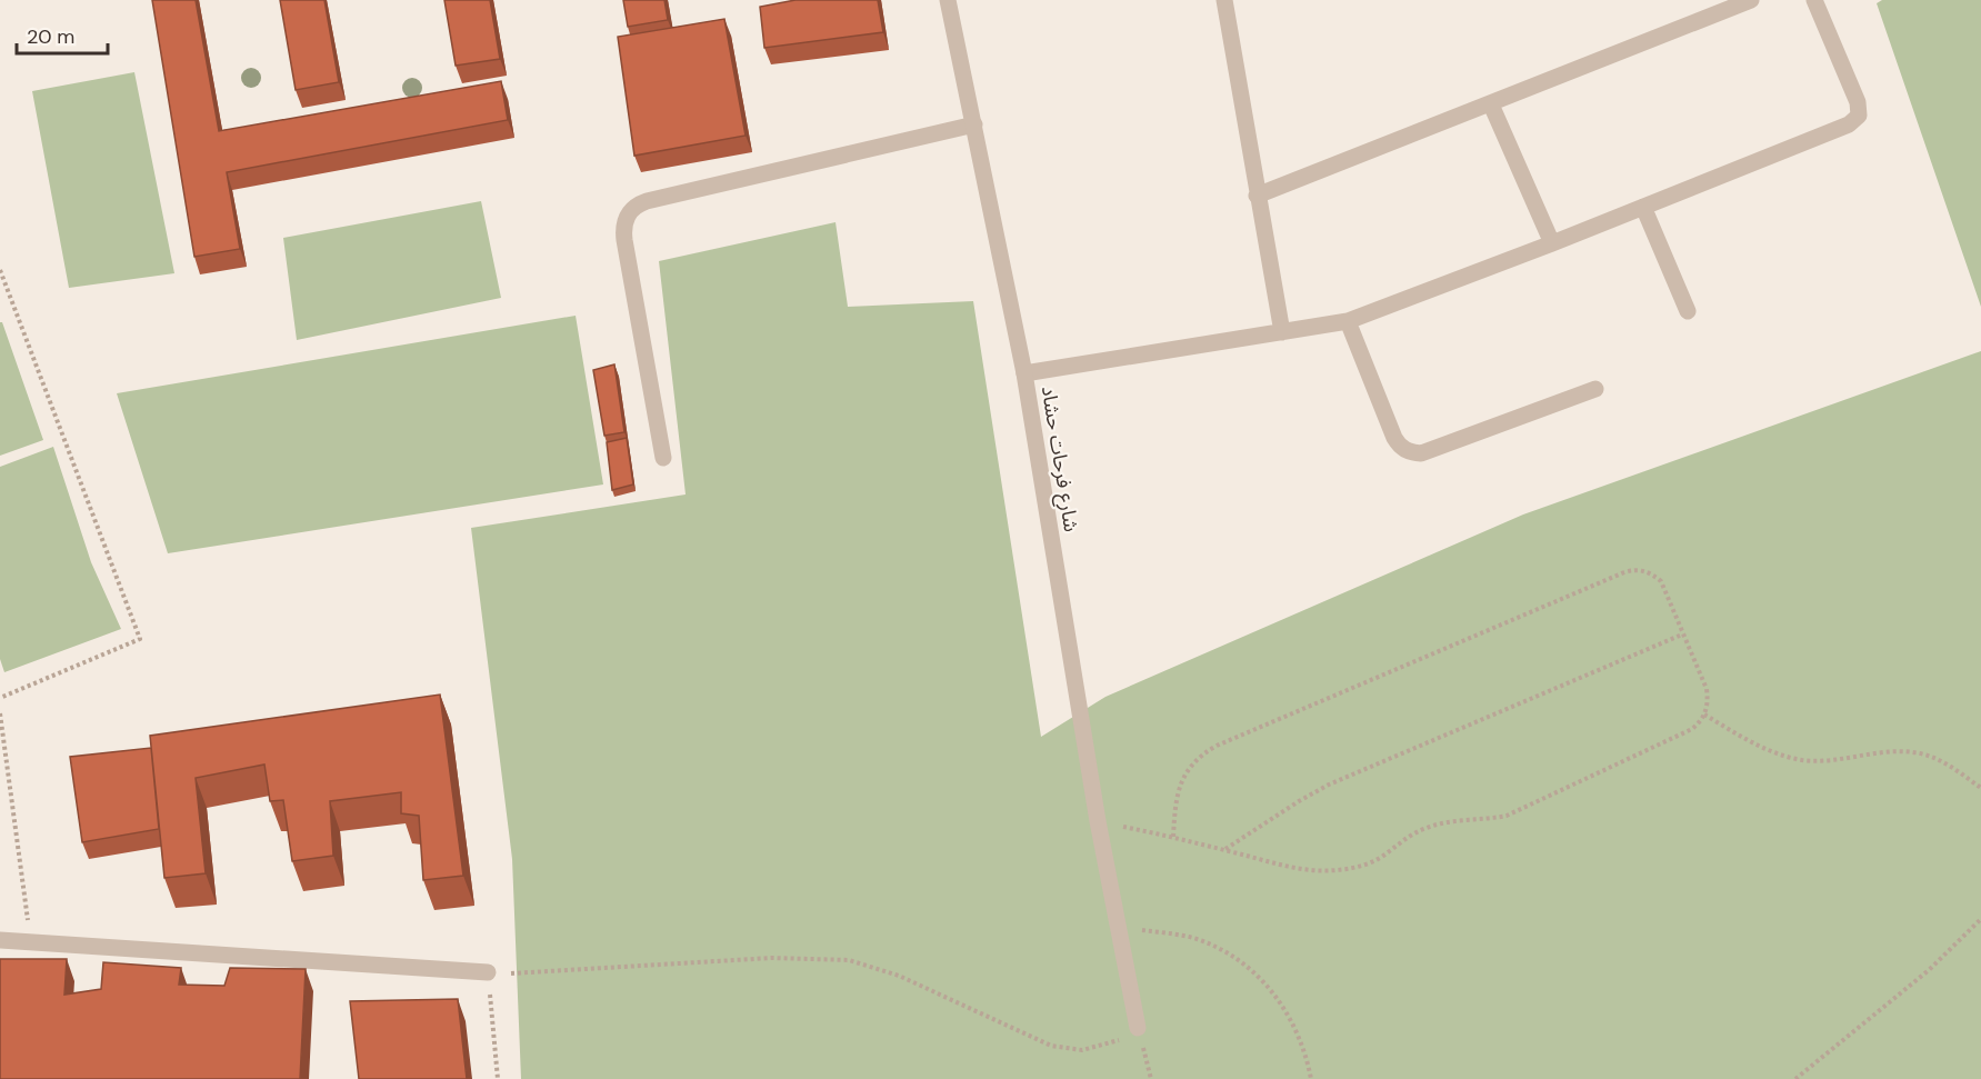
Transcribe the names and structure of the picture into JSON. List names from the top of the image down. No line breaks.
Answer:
{"streets":{"street":["شارع فرحات حشاد"]},"scale_bar":"20 m"}
